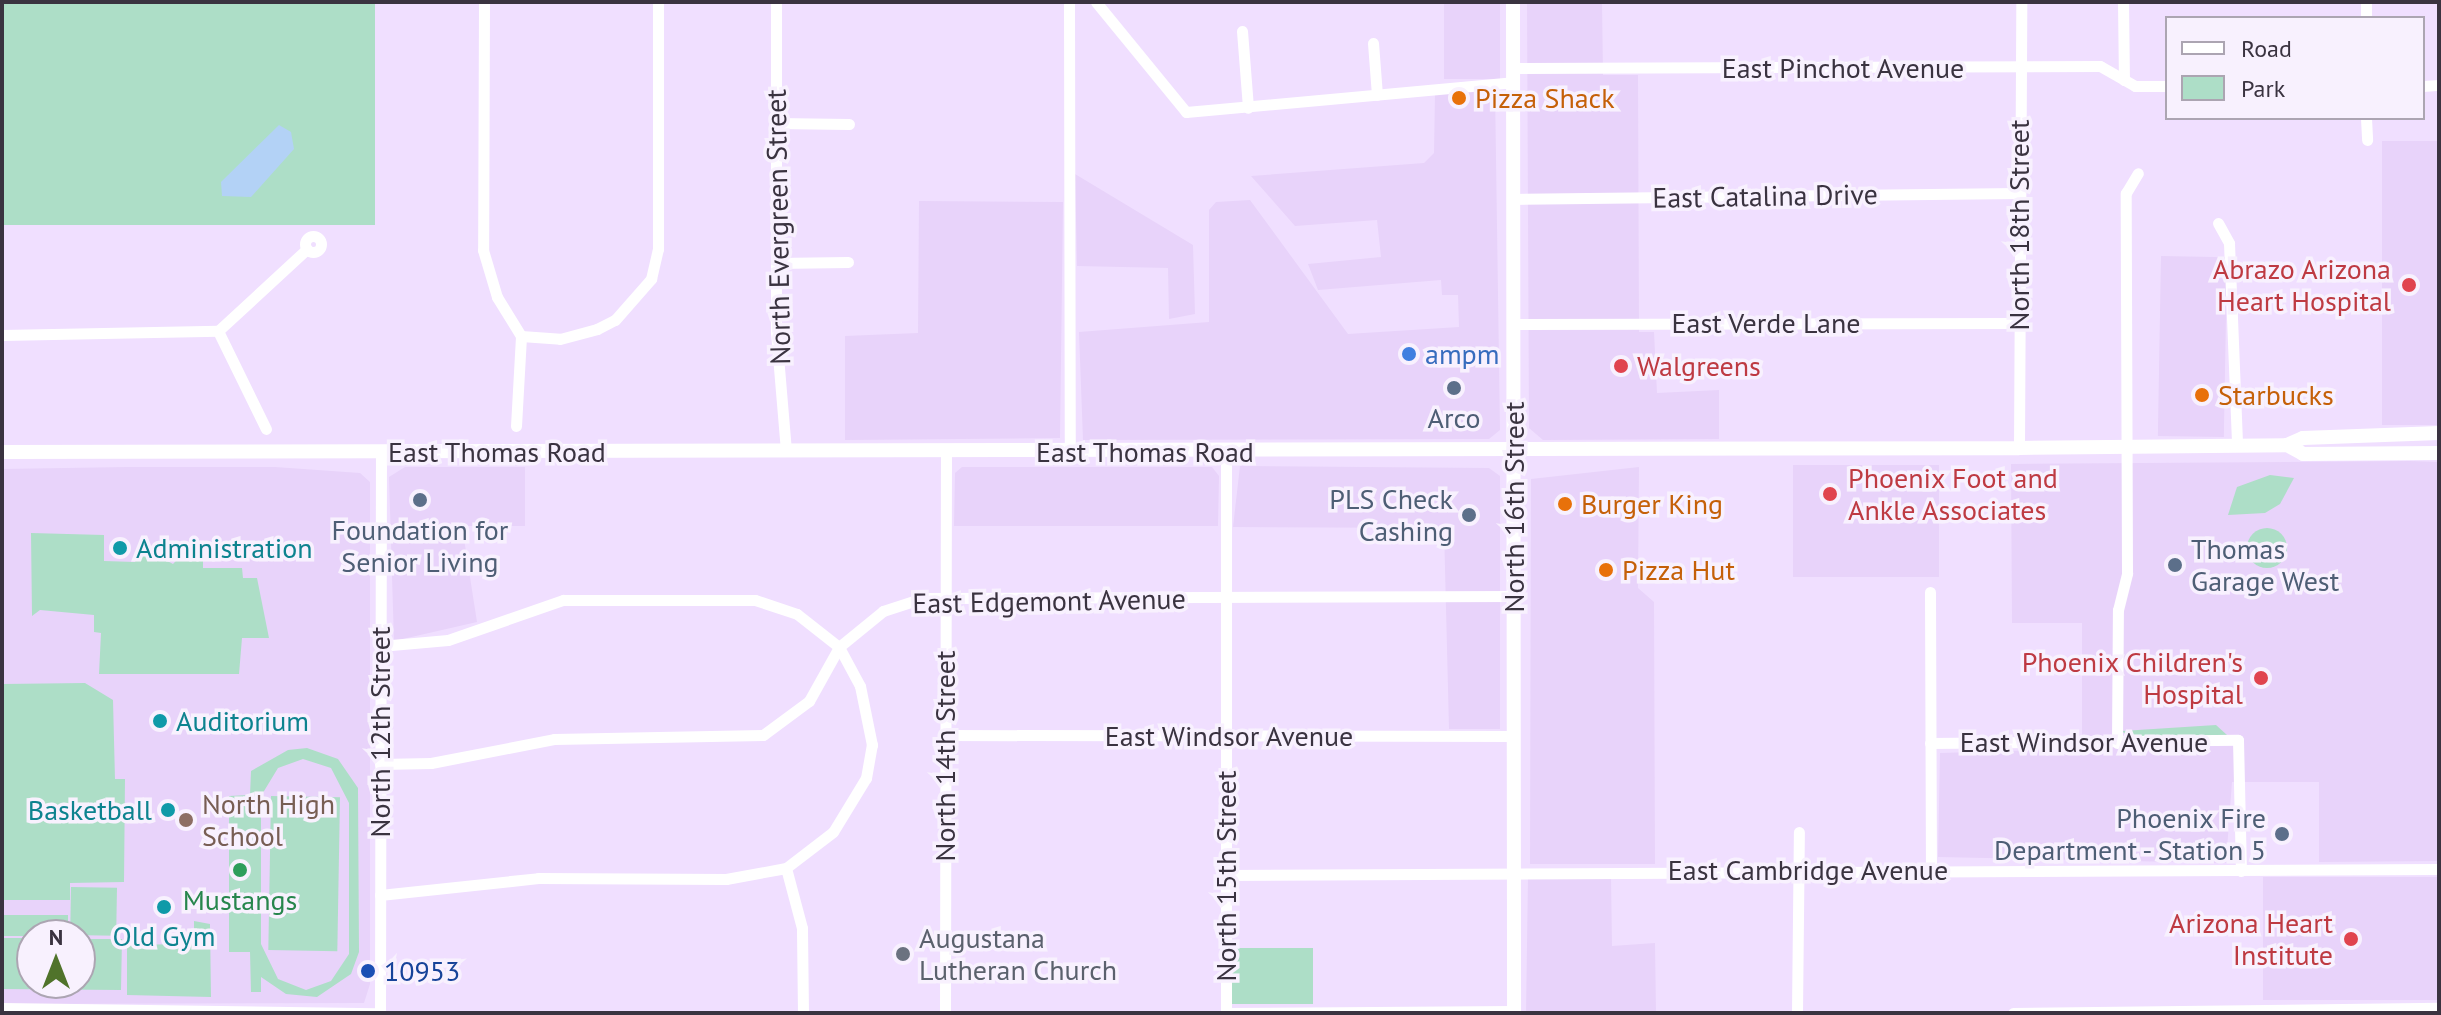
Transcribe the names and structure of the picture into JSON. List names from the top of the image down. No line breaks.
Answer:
{"streets":{"main road":["East Thomas Road","North 16th Street"],"street":["East Pinchot Avenue","East Catalina Drive","North 18th Street","North Evergreen Street","East Verde Lane","East Edgemont Avenue","North 12th Street","East Windsor Avenue","North 14th Street","East Cambridge Avenue","North 15th Street"]},"crossings":[["East Pinchot Avenue","North 18th Street"],["East Pinchot Avenue","North 16th Street"],["East Catalina Drive","North 18th Street"],["East Catalina Drive","North 16th Street"],["North 18th Street","East Verde Lane"],["North 18th Street","East Thomas Road"],["North Evergreen Street","East Thomas Road"],["East Verde Lane","North 16th Street"],["East Thomas Road","North 16th Street"],["East Thomas Road","North 12th Street"],["East Thomas Road","North 14th Street"],["East Thomas Road","North 15th Street"],["North 16th Street","East Edgemont Avenue"],["North 16th Street","East Windsor Avenue"],["North 16th Street","East Cambridge Avenue"],["East Edgemont Avenue","North 14th Street"],["East Edgemont Avenue","North 15th Street"],["East Windsor Avenue","North 14th Street"],["East Windsor Avenue","East Cambridge Avenue"],["East Windsor Avenue","North 15th Street"],["East Cambridge Avenue","North 15th Street"]],"places":["Pizza Shack","Abrazo Arizona Heart Hospital","ampm","Walgreens","Arco","Starbucks","Phoenix Foot and Ankle Associates","Foundation for Senior Living","Burger King","PLS Check Cashing","Administration","Thomas Garage West","Pizza Hut","Phoenix Children's Hospital","Auditorium","Basketball","North High School","Phoenix Fire Department - Station 5","Mustangs","Old Gym","Arizona Heart Institute","Augustana Lutheran Church","10953"],"legend":["Road","Park"],"north":"top"}
